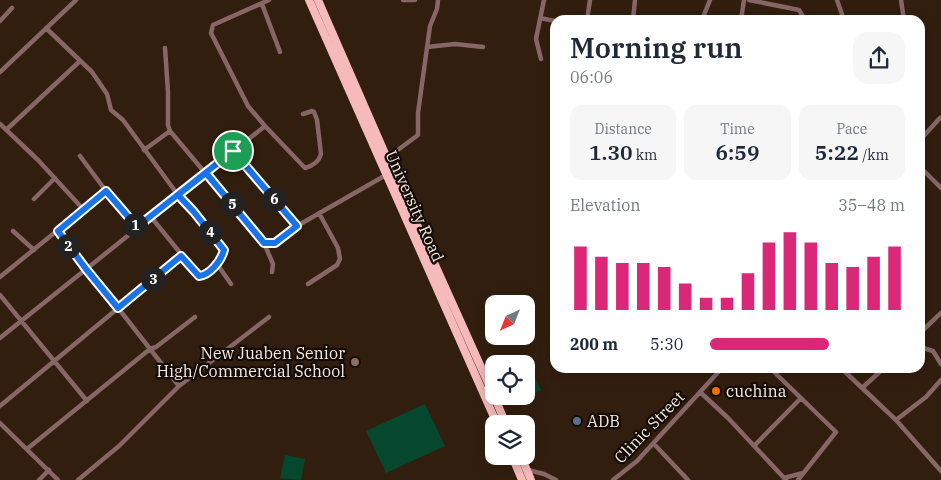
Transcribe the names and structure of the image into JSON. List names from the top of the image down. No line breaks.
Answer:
{"streets":{"highway":["University Road"],"street":["Clinic Street"]},"places":["New Juaben Senior High/Commercial School","cuchina","ADB"],"north":"bottom left","page":{"heading":["Morning run","06:06"],"stats":[["Distance","1.30 km"],["Time","6:59"],["Pace","5:22 /km"]],"chart":["Elevation","35–48 m"],"pins":["6","5","1","4","2","3"],"list":[{"name":"200 m","note":"5:30"}]}}
